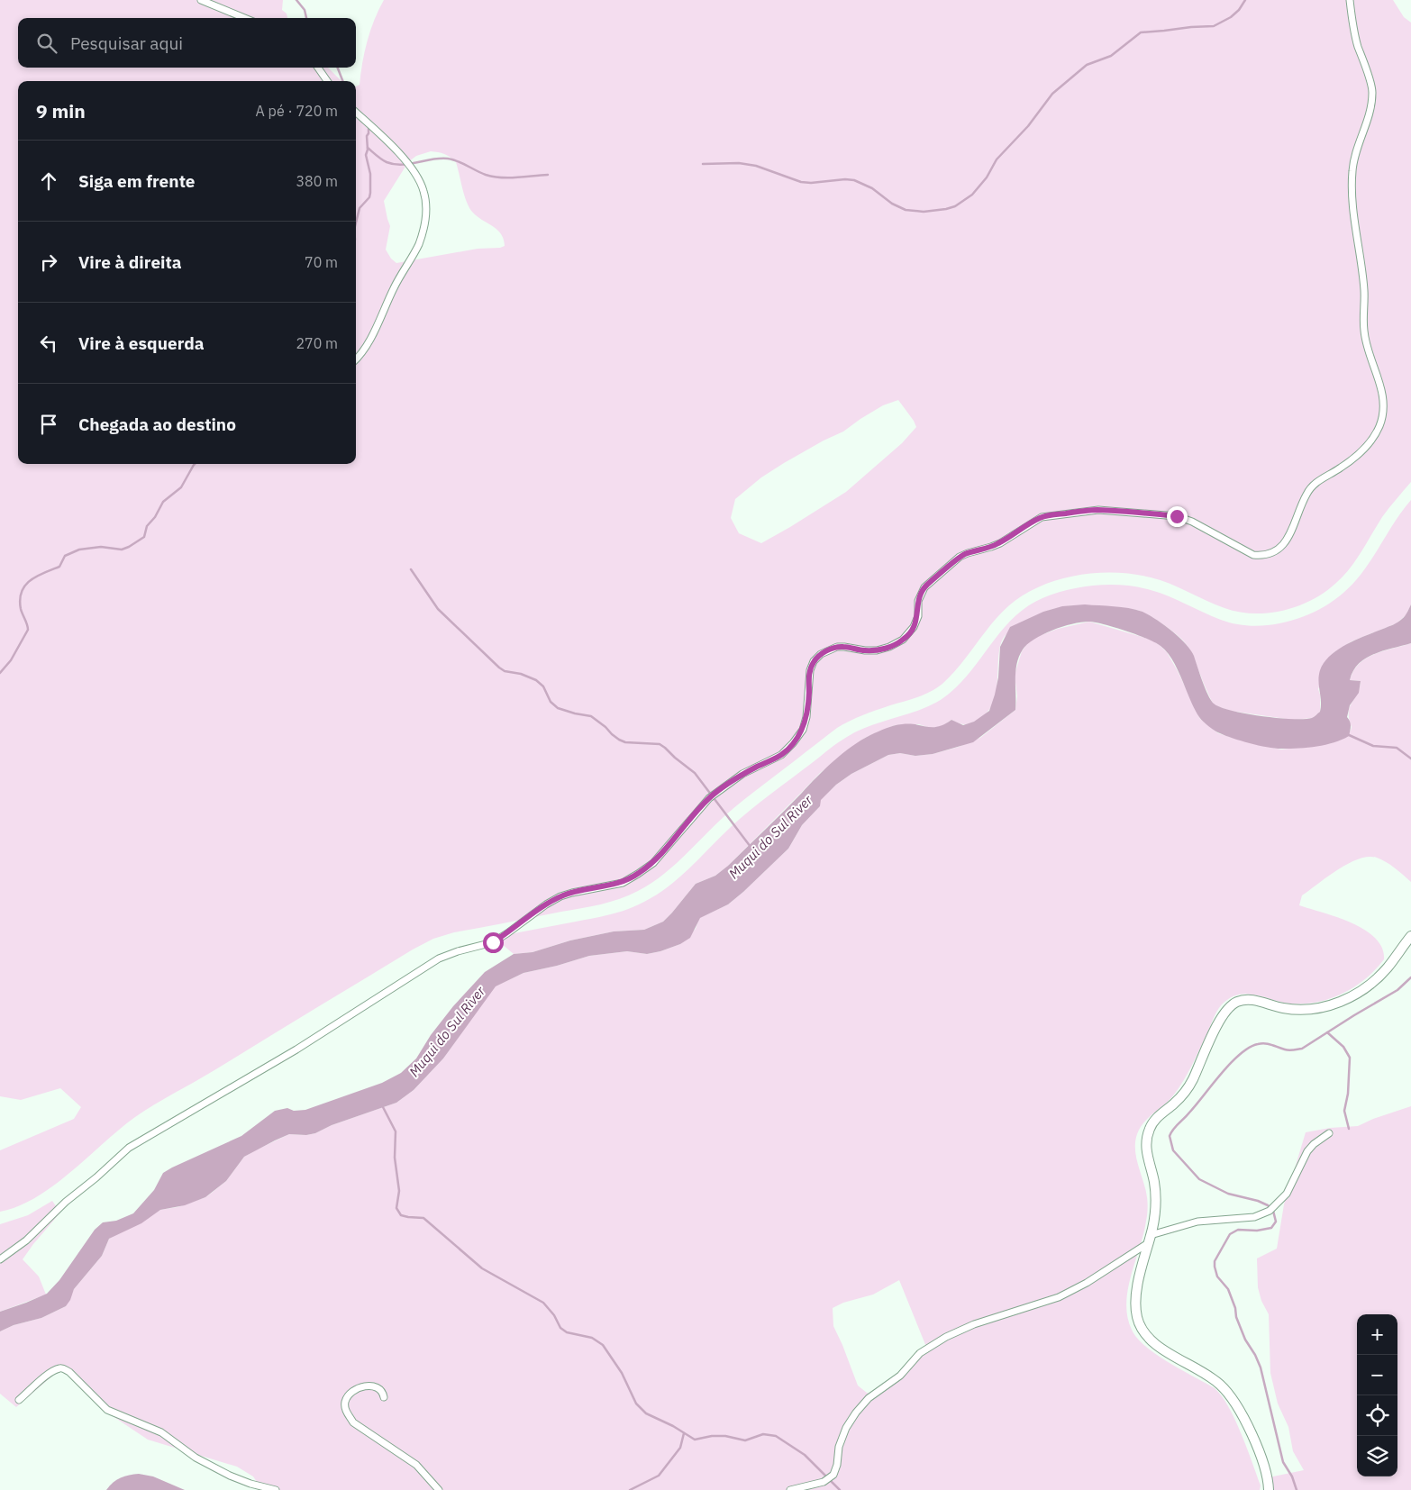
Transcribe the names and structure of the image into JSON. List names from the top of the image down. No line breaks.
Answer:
{"water":["Muqui do Sul River"],"page":{"search":"Pesquisar aqui","heading":["9 min","A pé · 720 m"],"list":[["Siga em frente","380 m"],["Vire à direita","70 m"],["Vire à esquerda","270 m"],"Chegada ao destino"],"map_buttons":["+","−"]}}
